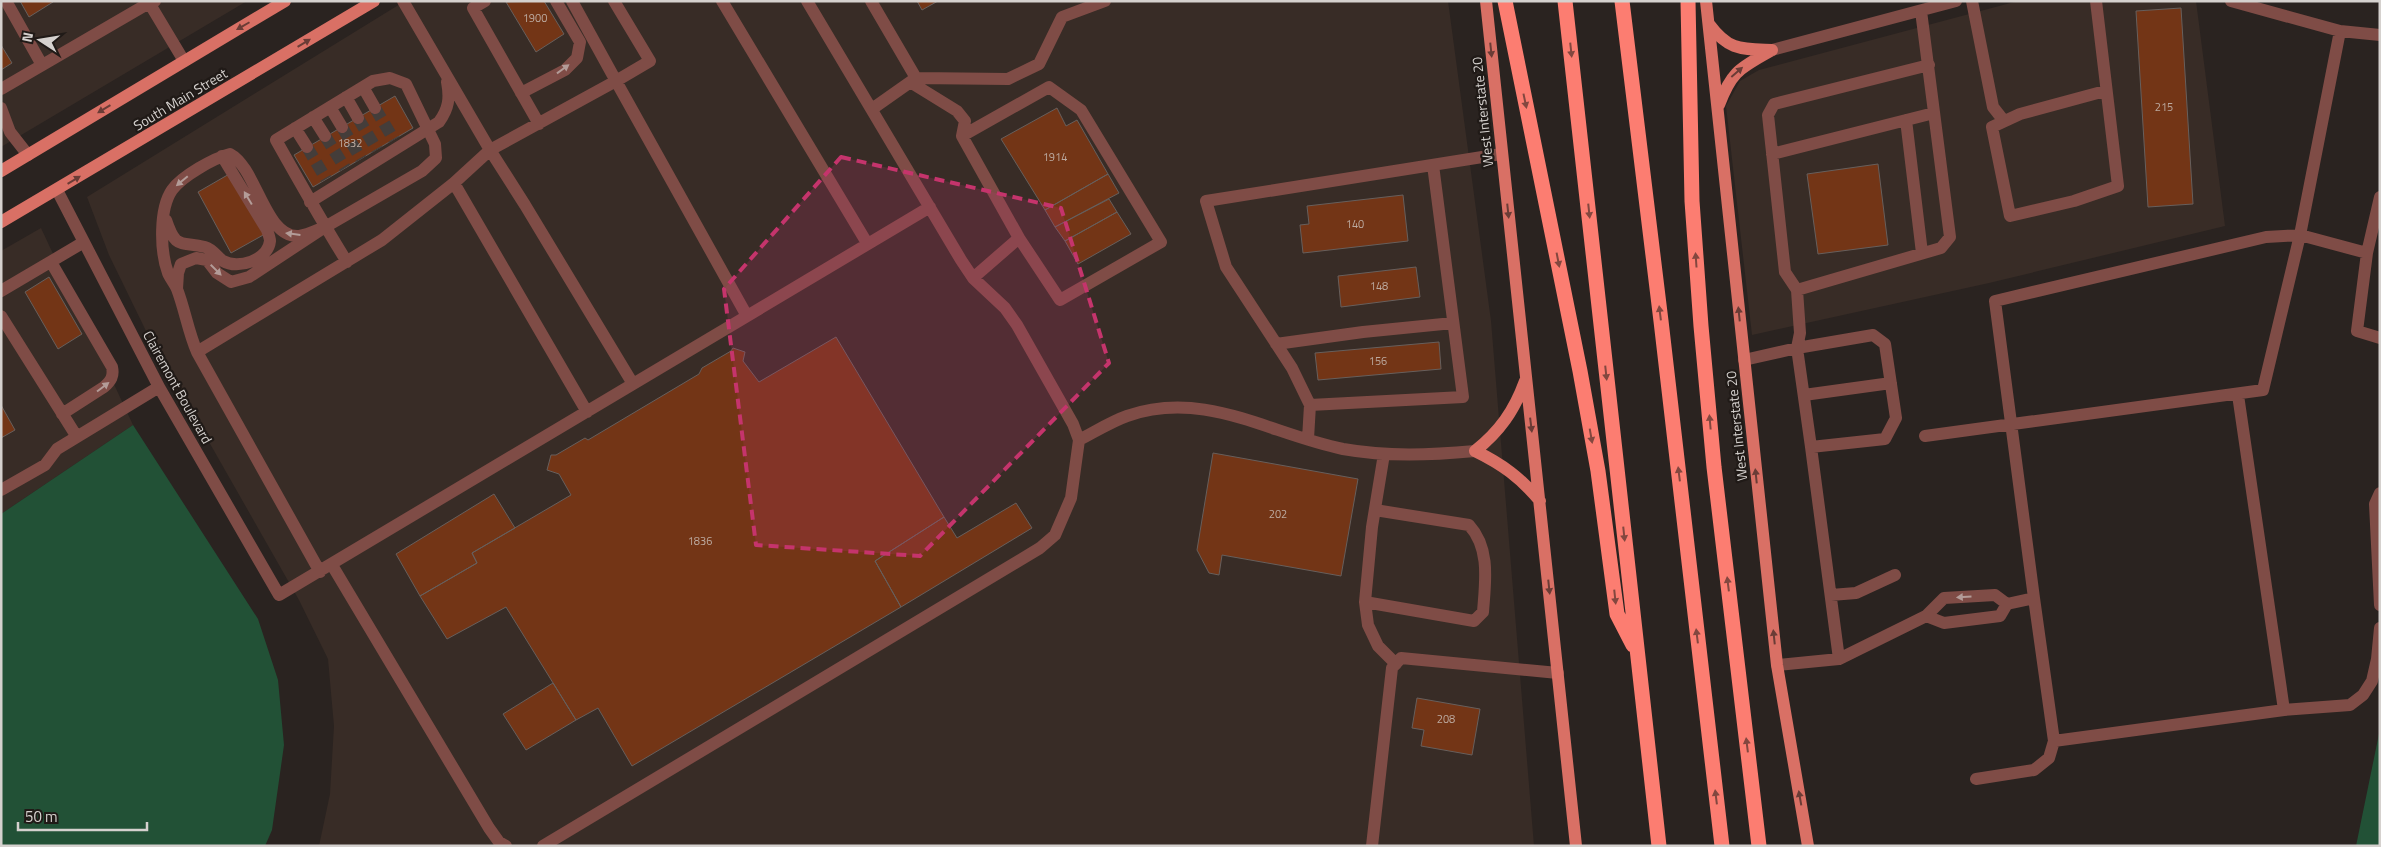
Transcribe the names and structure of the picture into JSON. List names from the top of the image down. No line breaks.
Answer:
{"streets":{"main road":["South Main Street","West Interstate 20"],"street":["Clairemont Boulevard"]},"crossings":[["South Main Street","Clairemont Boulevard"]],"house_numbers":["1900","215","1832","1914","140","148","156","202","1836","208"],"scale_bar":"50 m","north":"left"}
